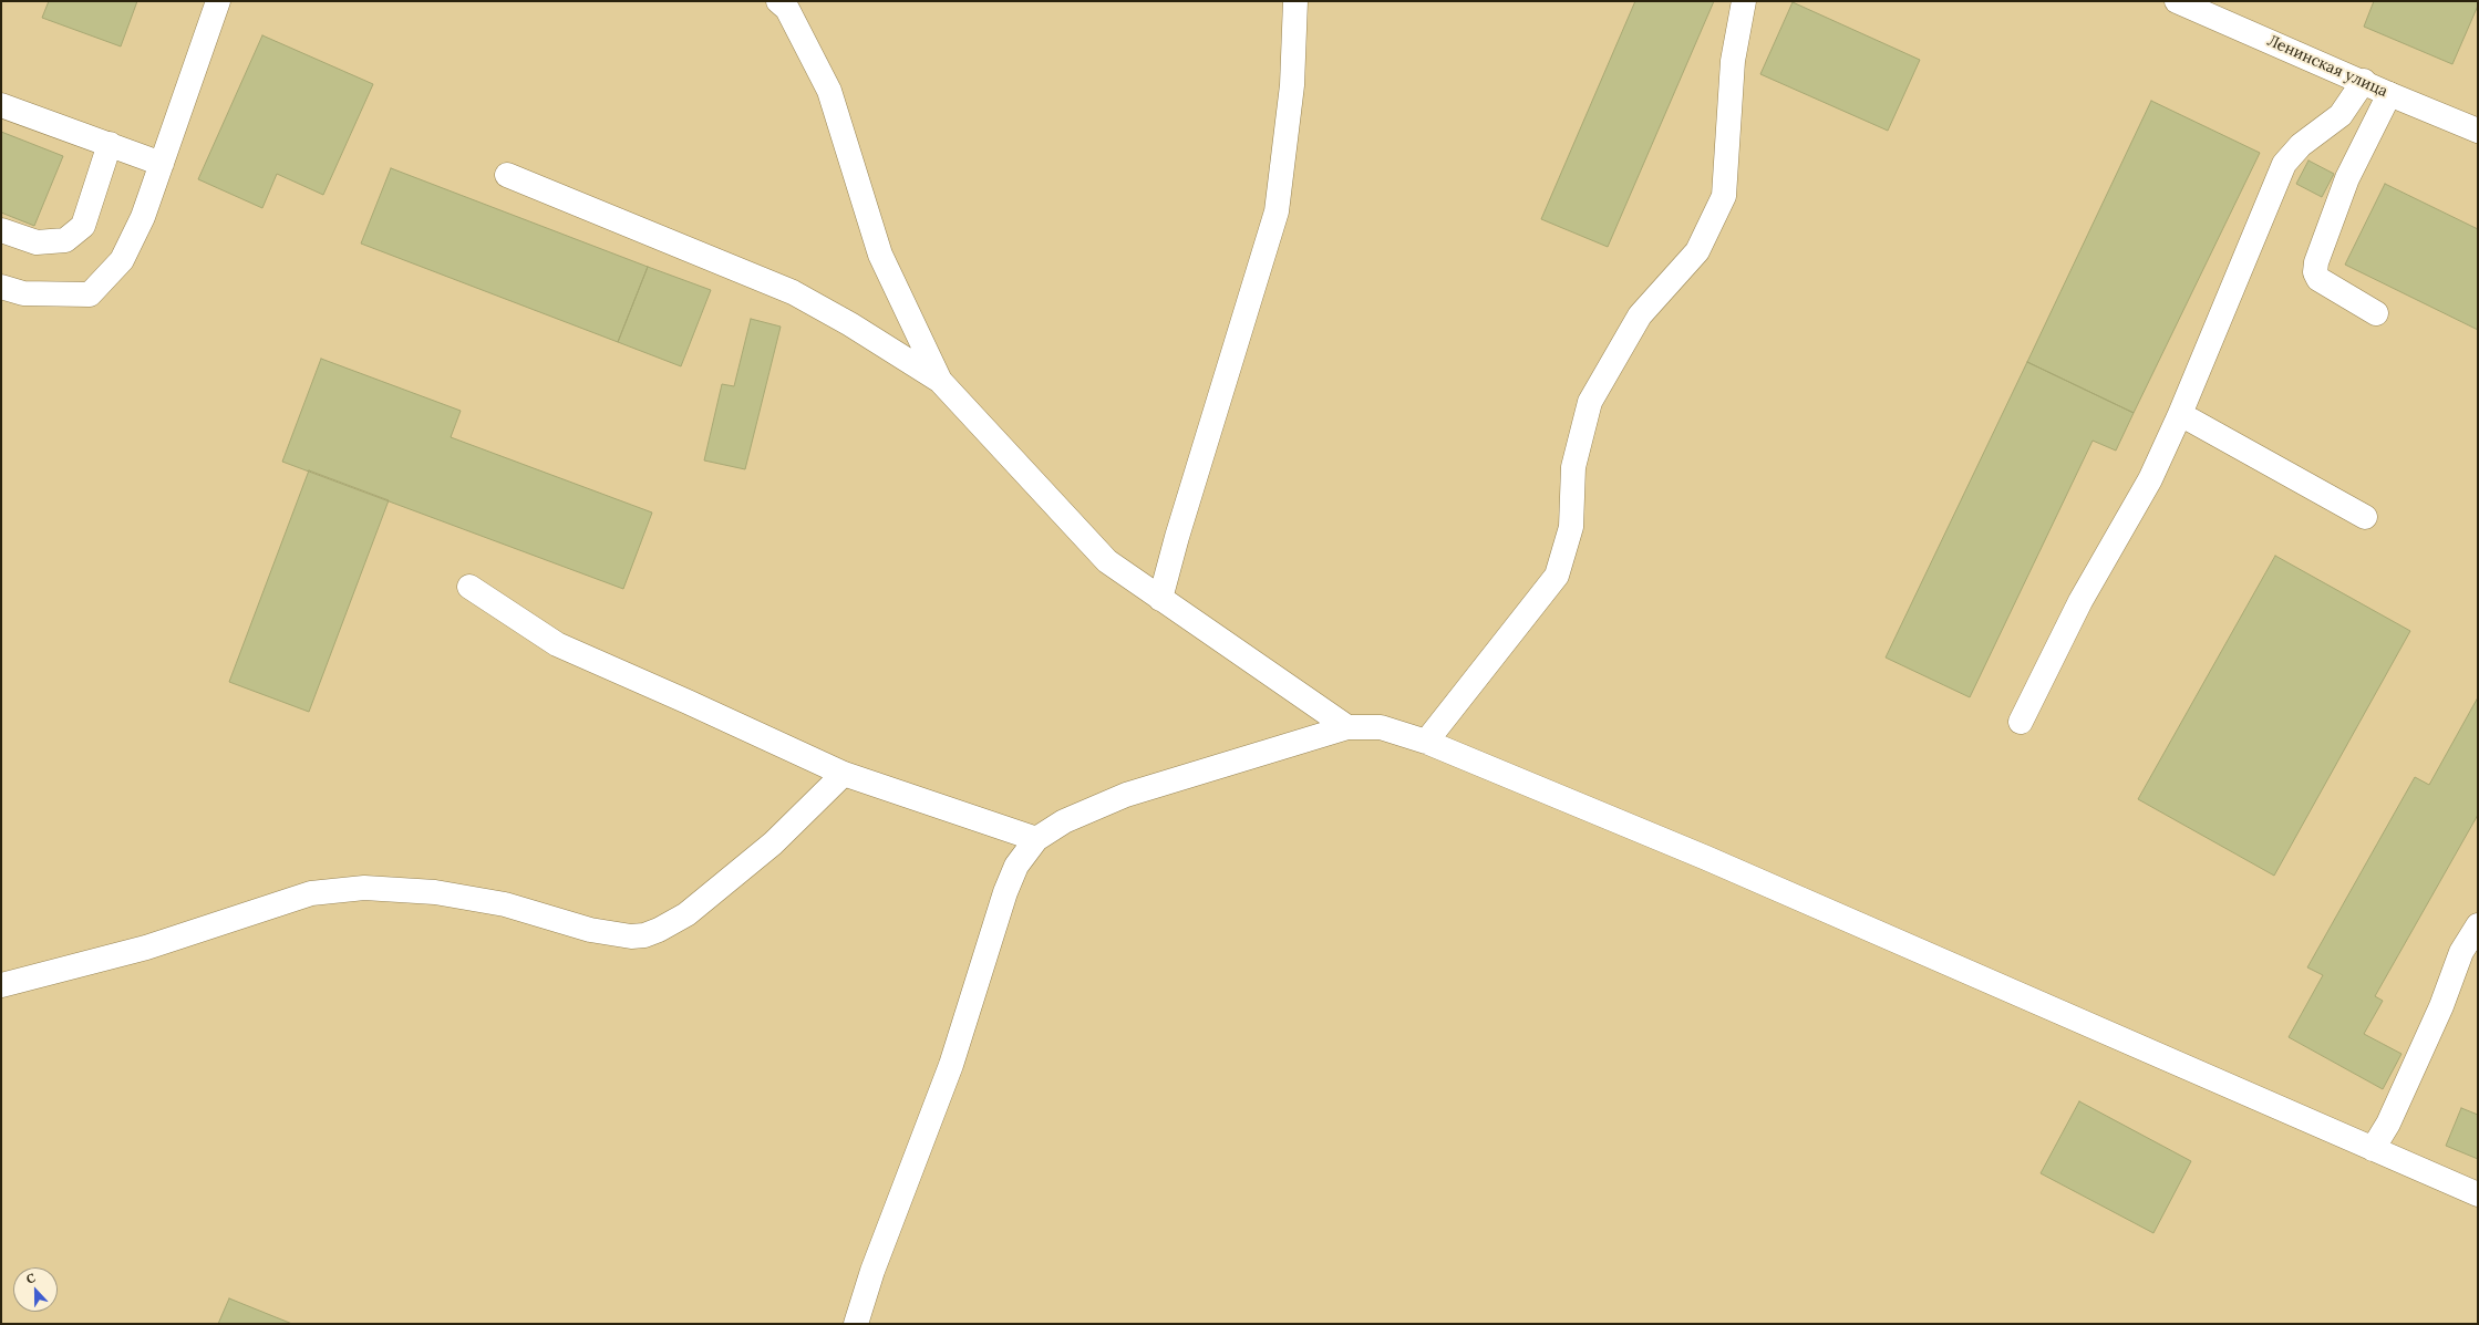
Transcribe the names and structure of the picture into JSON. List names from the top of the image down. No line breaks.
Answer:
{"streets":{"street":["Ленинская улица"]},"north":"top"}
